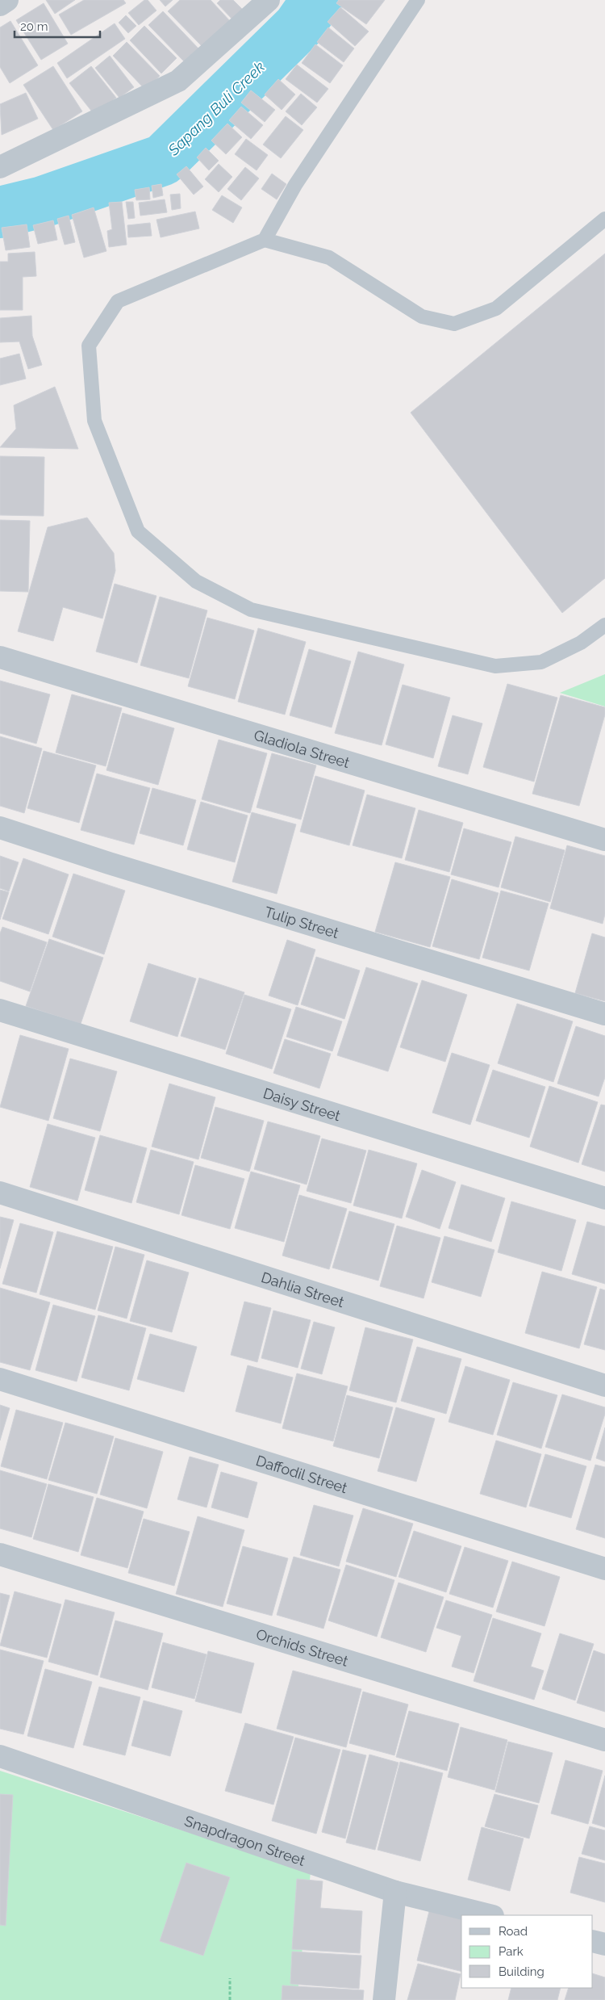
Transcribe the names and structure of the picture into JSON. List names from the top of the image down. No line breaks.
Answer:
{"streets":{"street":["Gladiola Street","Tulip Street","Daisy Street","Dahlia Street","Daffodil Street","Orchids Street","Snapdragon Street"]},"water":["Sapang Buli Creek"],"legend":["Road","Park","Building"],"scale_bar":"20 m"}
